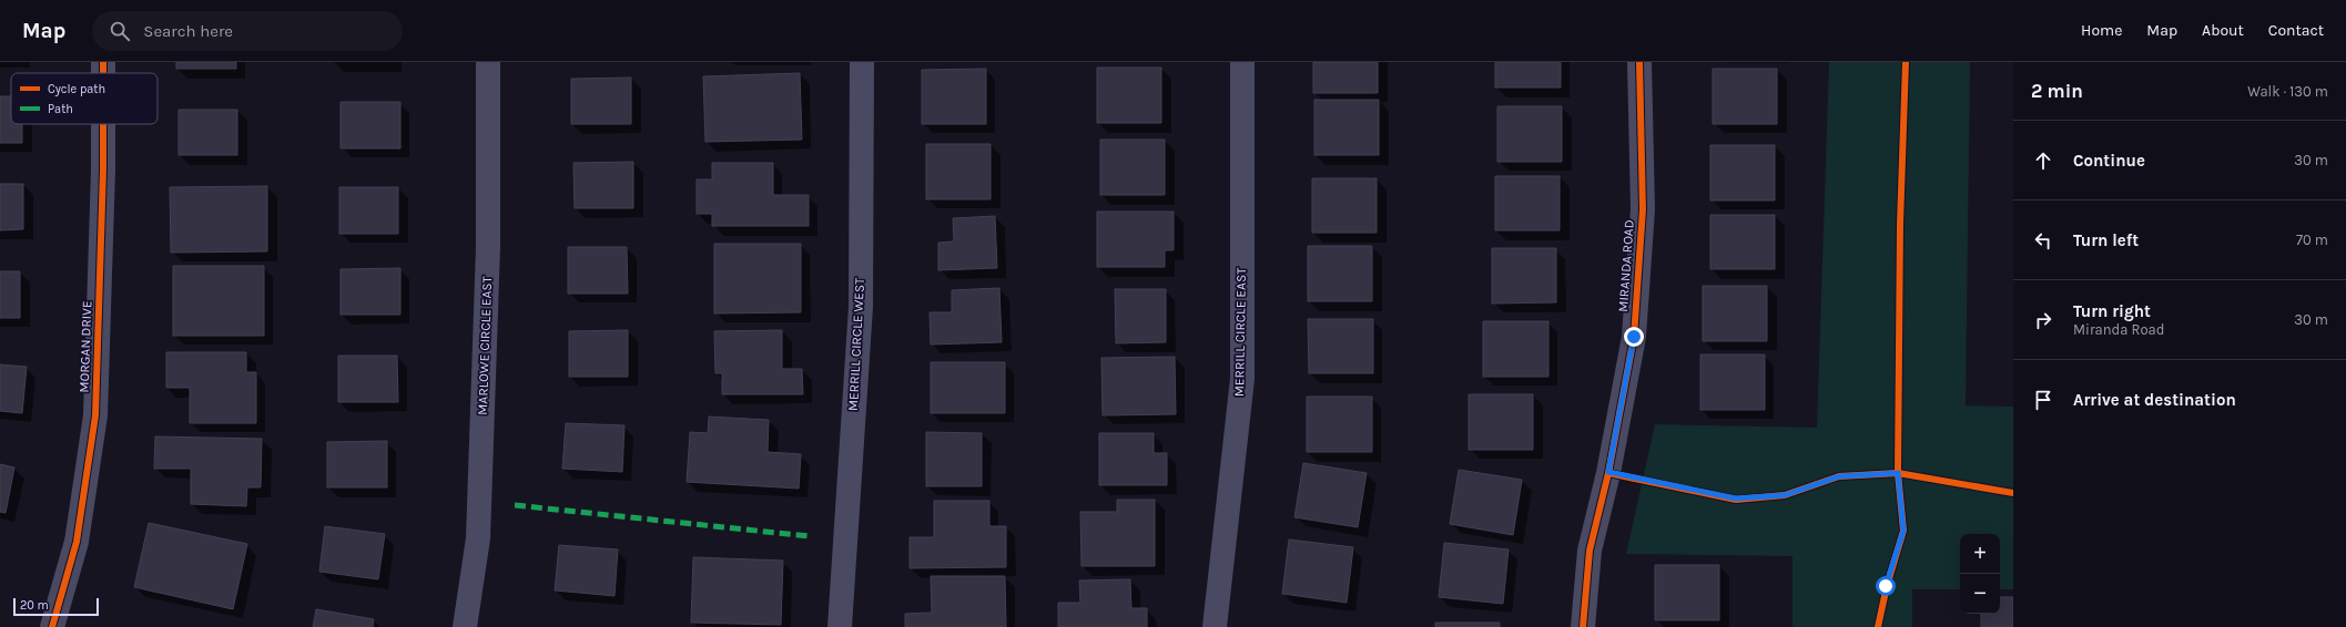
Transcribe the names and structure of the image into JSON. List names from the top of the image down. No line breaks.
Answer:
{"streets":{"street":["MIRANDA ROAD","MERRILL CIRCLE EAST","MERRILL CIRCLE WEST","MARLOWE CIRCLE EAST","MORGAN DRIVE"]},"legend":["Cycle path","Path"],"scale_bar":"20 m","page":{"header":"Map","search":"Search here","nav":["Home","Map","About","Contact"],"heading":["2 min","Walk · 130 m"],"list":[["Continue","30 m"],["Turn left","70 m"],["Turn right","Miranda Road","30 m"],"Arrive at destination"],"map_buttons":["+","−"],"scale":"20 m"}}
